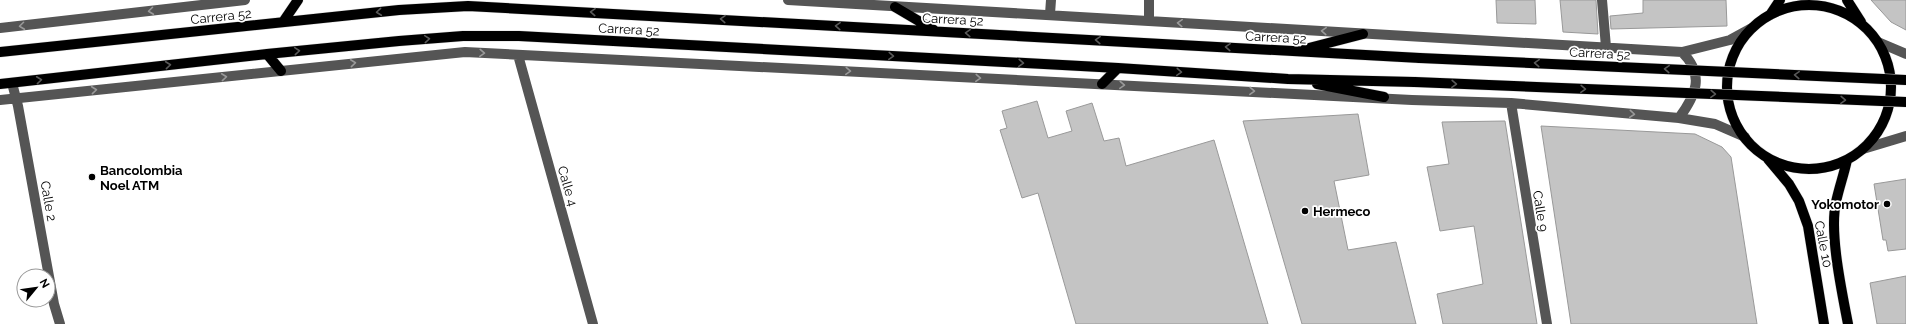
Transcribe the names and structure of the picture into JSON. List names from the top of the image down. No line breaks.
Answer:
{"streets":{"main road":["Carrera 52","Calle 10"],"street":["Calle 4","Calle 2","Calle 9"]},"crossings":[["Carrera 52","Calle 2"]],"places":["Bancolombia Noel ATM","Yokomotor","Hermeco"],"north":"top right"}
